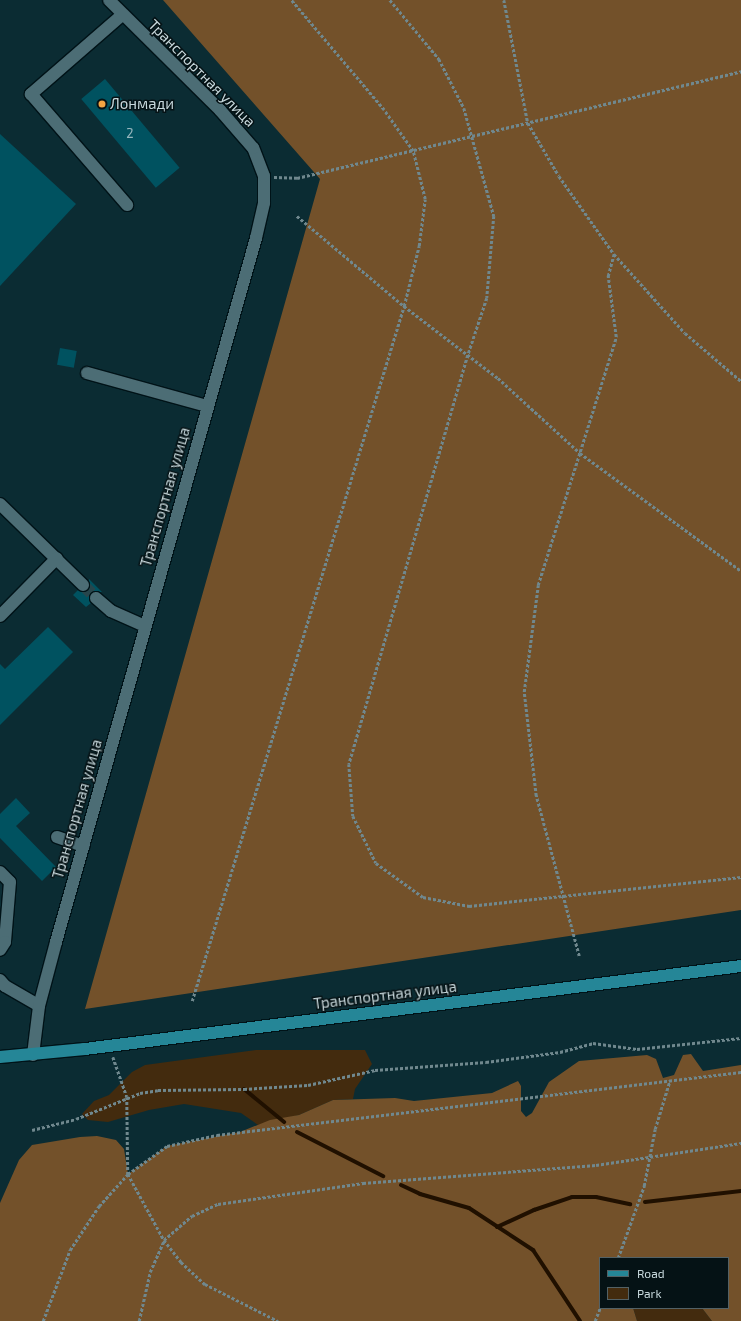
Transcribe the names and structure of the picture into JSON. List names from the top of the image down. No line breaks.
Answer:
{"streets":{"main road":["Транспортная улица"]},"places":["Лонмади"],"house_numbers":["2"],"legend":["Road","Park"]}
